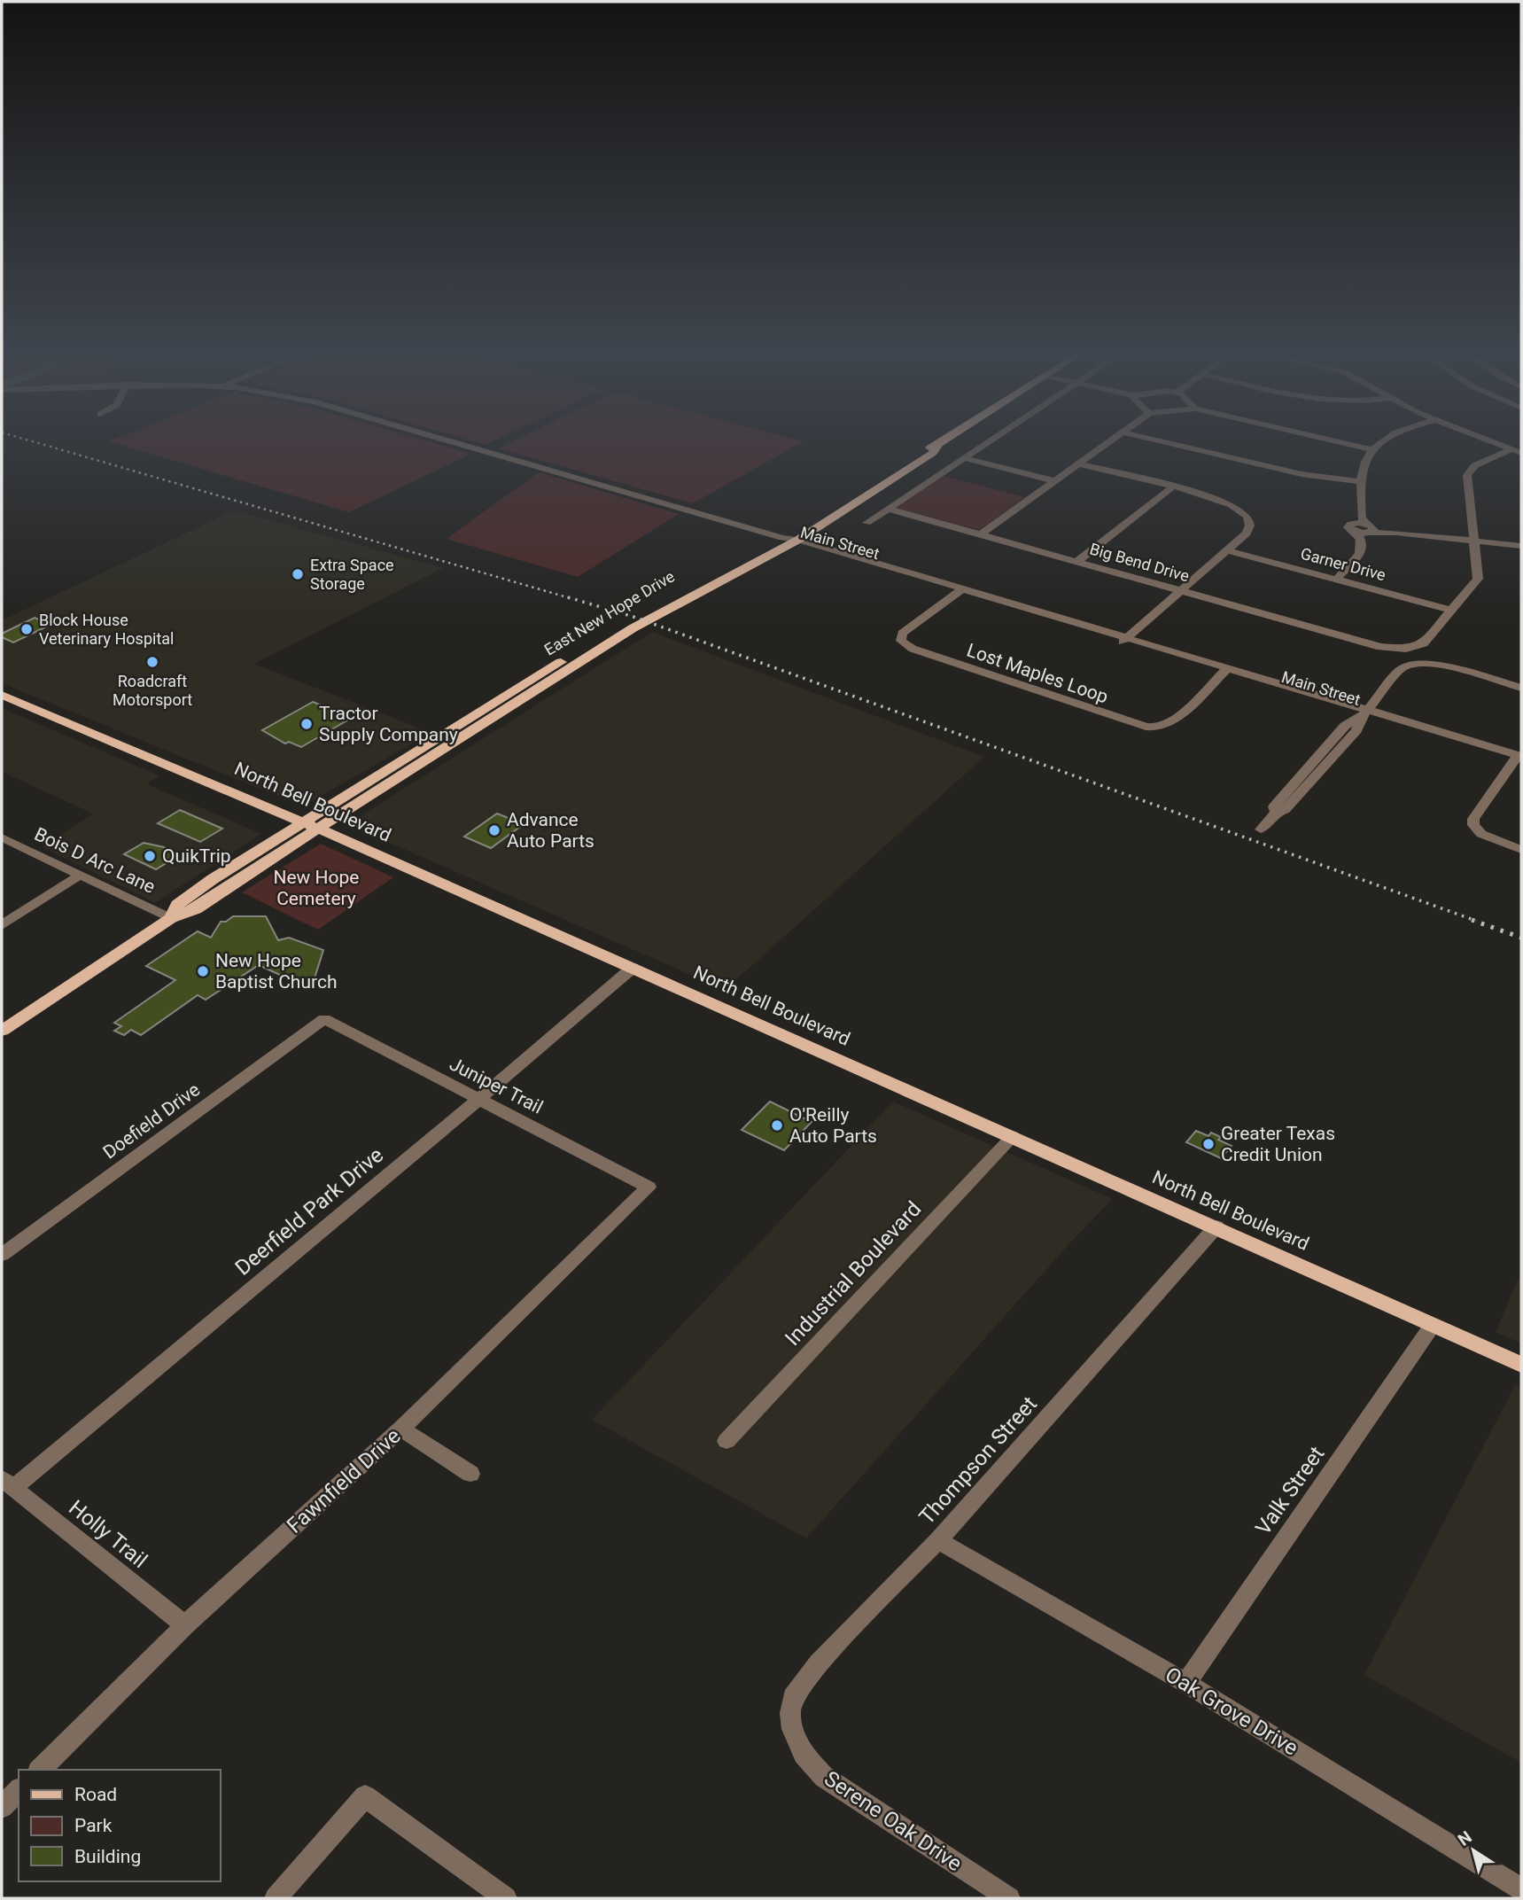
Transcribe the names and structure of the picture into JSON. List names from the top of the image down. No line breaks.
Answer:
{"streets":{"main road":["East New Hope Drive","North Bell Boulevard"],"street":["Main Street","Big Bend Drive","Garner Drive","Lost Maples Loop","Bois D Arc Lane","Juniper Trail","Doefield Drive","Deerfield Park Drive","Industrial Boulevard","Thompson Street","Fawnfield Drive","Valk Street","Holly Trail","Oak Grove Drive","Serene Oak Drive"]},"crossings":[["Main Street","East New Hope Drive"],["Main Street","Lost Maples Loop"],["East New Hope Drive","North Bell Boulevard"],["East New Hope Drive","Bois D Arc Lane"],["North Bell Boulevard","Deerfield Park Drive"],["North Bell Boulevard","Industrial Boulevard"],["North Bell Boulevard","Thompson Street"],["North Bell Boulevard","Valk Street"],["Juniper Trail","Doefield Drive"],["Juniper Trail","Deerfield Park Drive"],["Juniper Trail","Fawnfield Drive"],["Deerfield Park Drive","Holly Trail"],["Thompson Street","Oak Grove Drive"],["Thompson Street","Serene Oak Drive"],["Fawnfield Drive","Holly Trail"],["Valk Street","Oak Grove Drive"]],"parks":["New Hope Cemetery"],"places":["Extra Space Storage","Block House Veterinary Hospital","Roadcraft Motorsport","Tractor Supply Company","Advance Auto Parts","QuikTrip","New Hope Baptist Church","O'Reilly Auto Parts","Greater Texas Credit Union"],"legend":["Road","Park","Building"],"north":"top left"}
